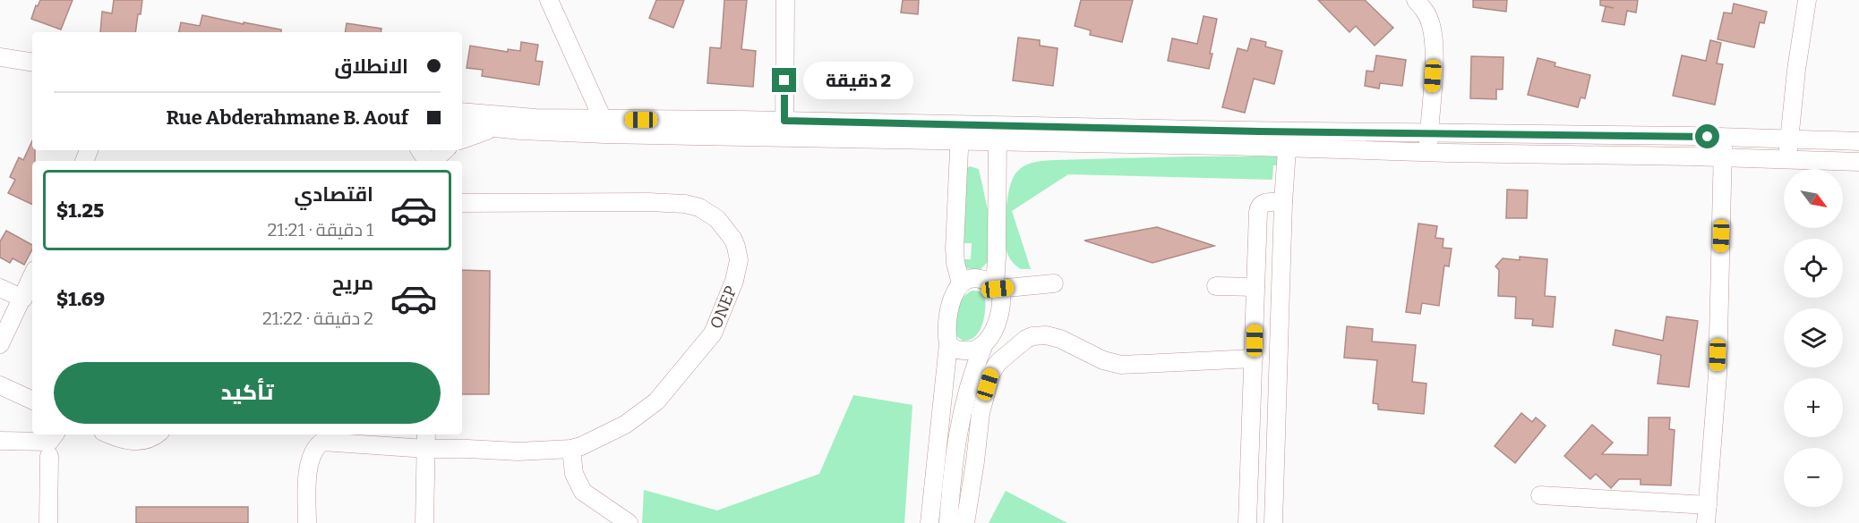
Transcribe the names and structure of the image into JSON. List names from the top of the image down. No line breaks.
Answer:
{"streets":{"street":["ONEP"]},"north":"bottom right","page":{"banner":["الانطلاق","Rue Abderahmane B. Aouf"],"bubble":"2 دقيقة","map_buttons":["+","−"],"list":[{"name":"اقتصادي","note":"1 دقيقة · 21:21","value":"$1.25"},{"name":"مريح","note":"2 دقيقة · 21:22","value":"$1.69"}],"buttons":"تأكيد"}}
